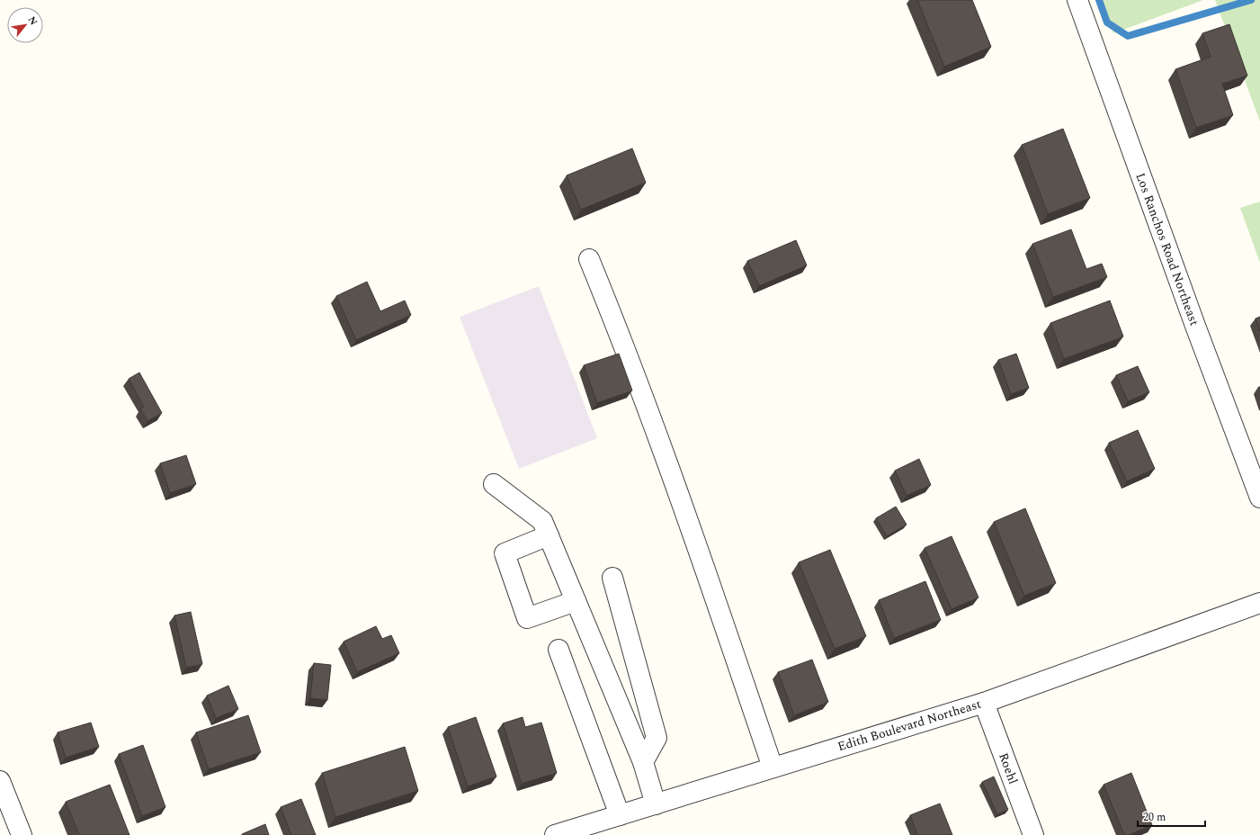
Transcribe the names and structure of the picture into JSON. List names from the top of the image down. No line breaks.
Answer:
{"streets":{"street":["Los Ranchos Road Northeast","Edith Boulevard Northeast","Roehl"]},"crossings":[["Edith Boulevard Northeast","Roehl"]],"scale_bar":"20 m","north":"top right"}
